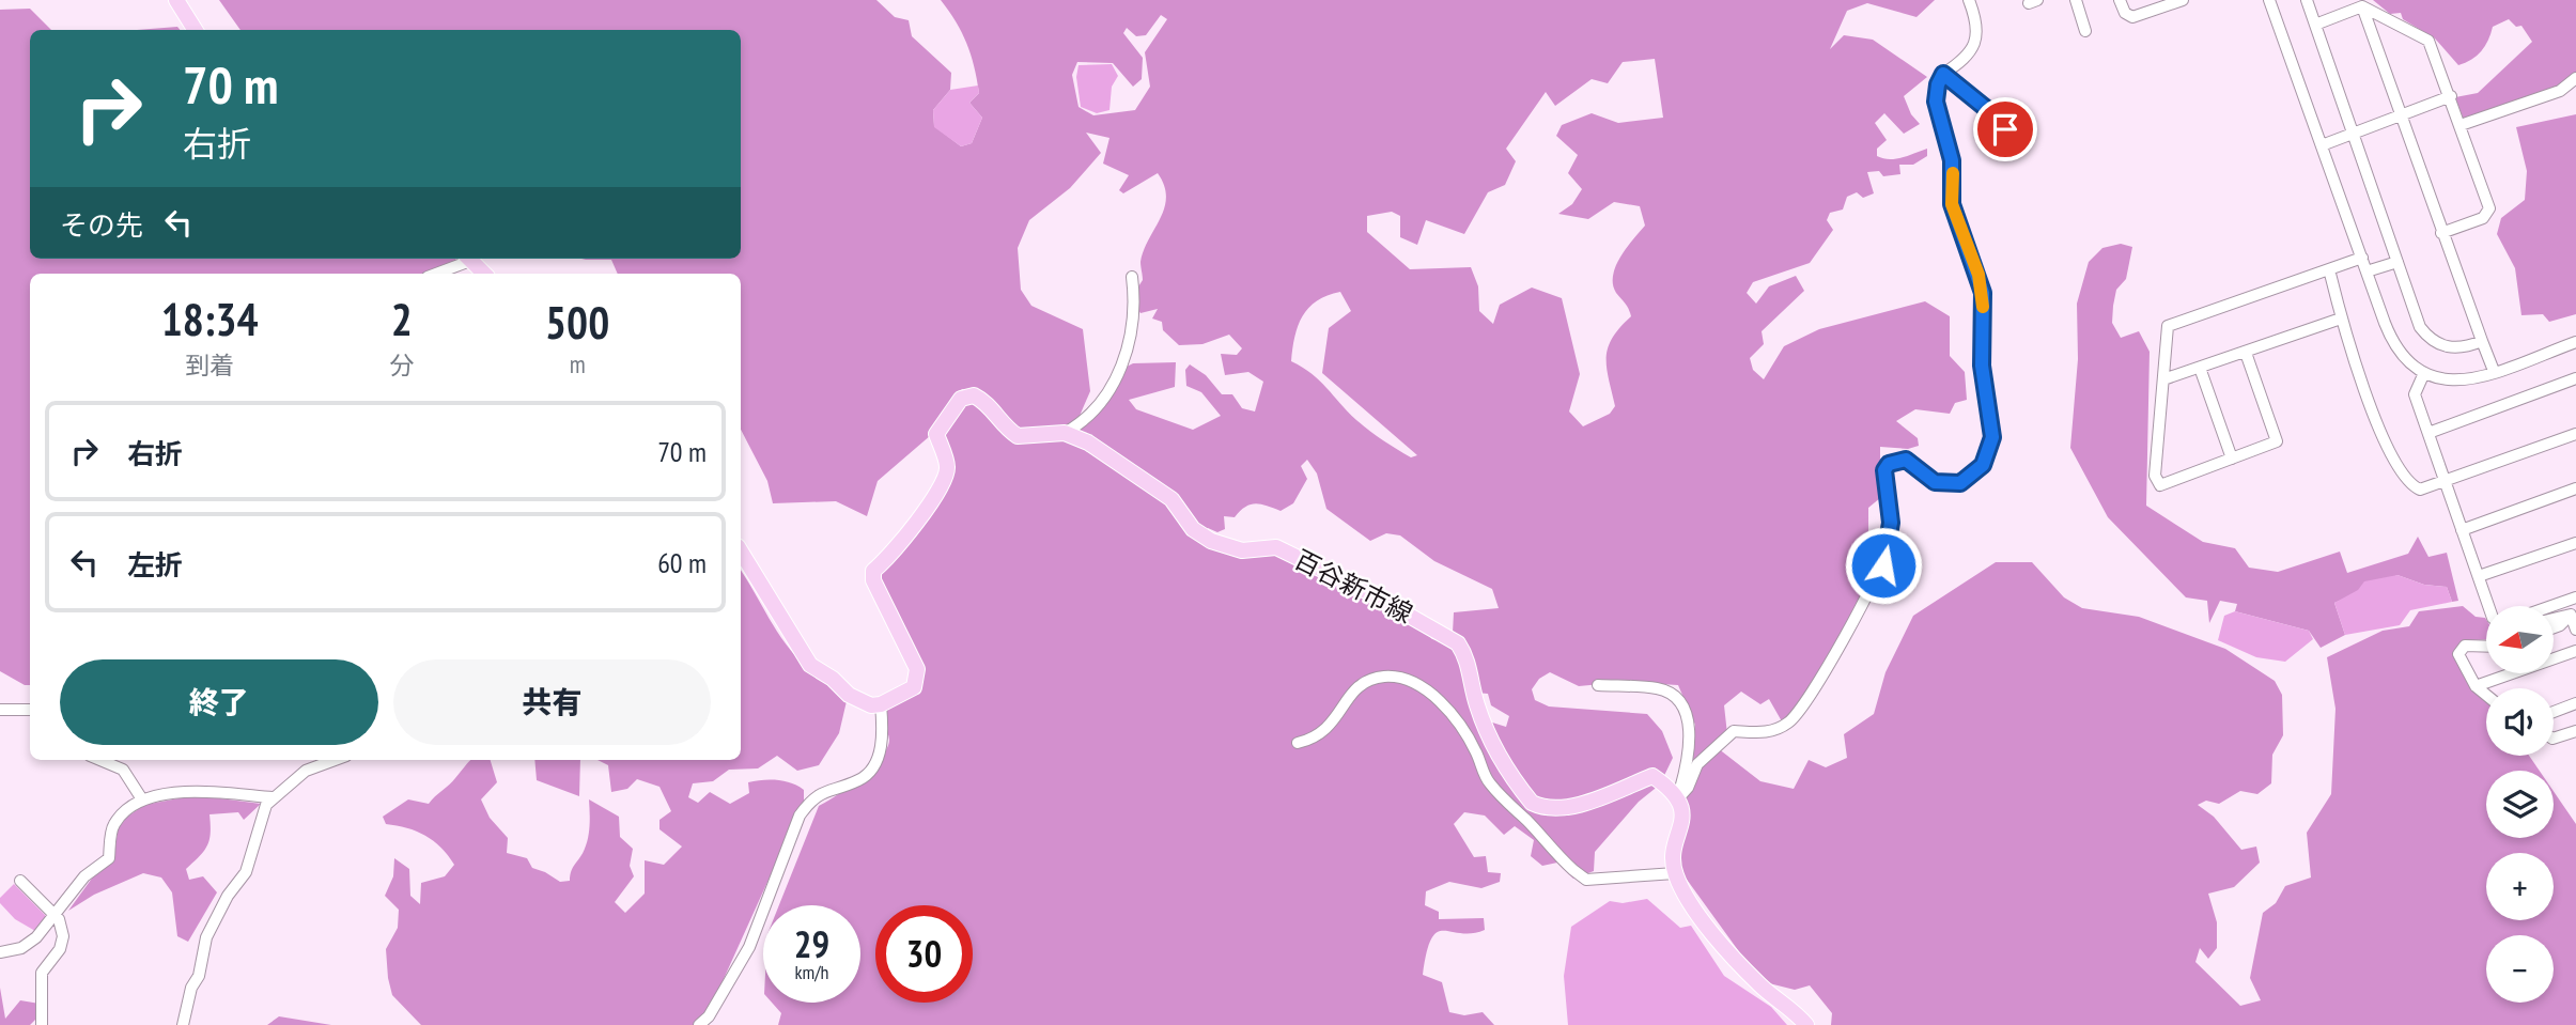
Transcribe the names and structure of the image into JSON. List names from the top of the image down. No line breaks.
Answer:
{"streets":{"main road":["百谷新市線"]},"north":"left","page":{"turn":["70 m","右折"],"then":"その先","eta":["18:34","到着","2","分","500","m"],"list":[{"name":"右折","value":"70 m"},{"name":"左折","value":"60 m"}],"map_buttons":["+","−"],"buttons":["終了","共有"],"speed":"29 km/h","limit":"30"}}
